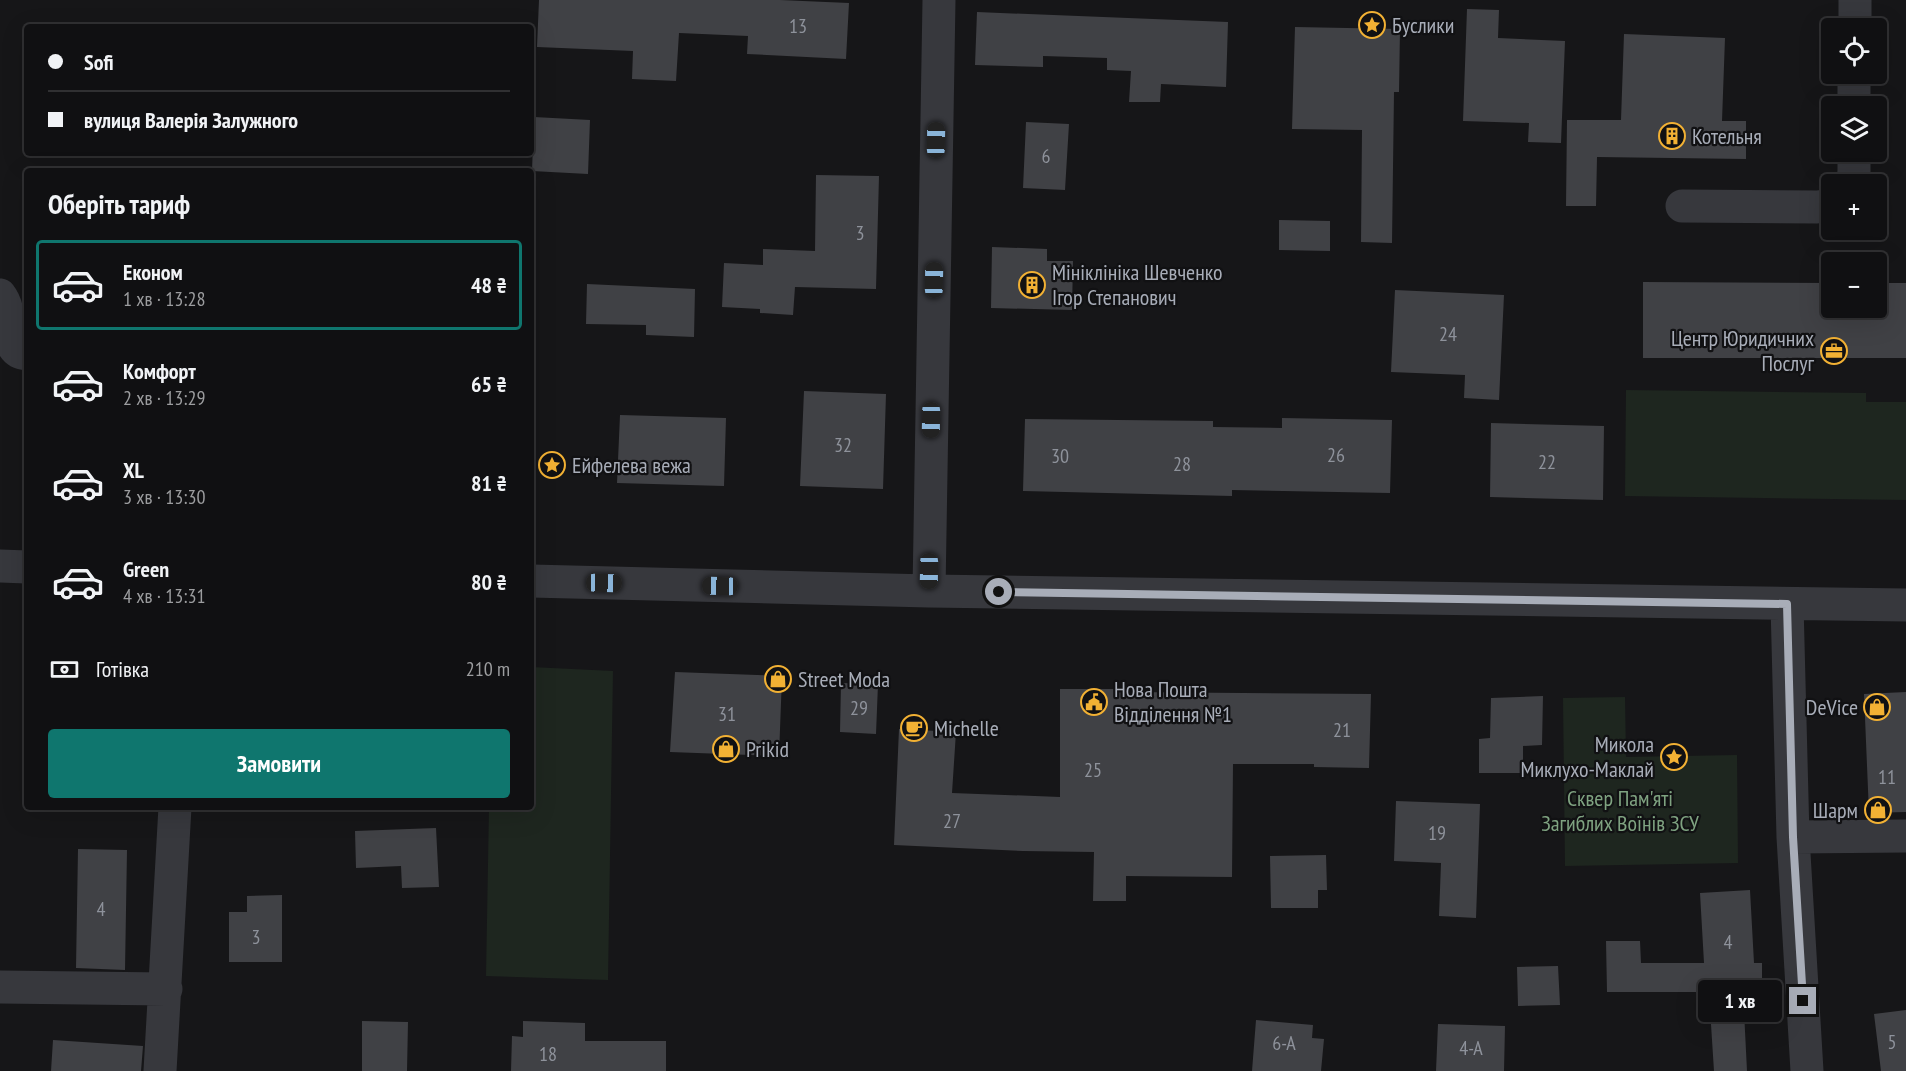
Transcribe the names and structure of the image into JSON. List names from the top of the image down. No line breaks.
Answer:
{"parks":["Сквер Пам'яті Загиблих Воїнів ЗСУ"],"places":{"place":["Буслики","Ейфелева вежа","Микола Миклухо-Маклай"],"building":["Котельня","Мініклініка Шевченко Ігор Степанович"],"office":["Центр Юридичних Послуг"],"shop":["Street Moda","DeVice","Prikid","Шарм"],"public building":["Нова Пошта Відділення №1"],"cafe":["Michelle"]},"house_numbers":["13","6","3","24","32","26","30","22","28","29","31","21","25","11","27","19","4","3","4","5","6-А","4-А","18"],"page":{"map_buttons":["+","−"],"banner":["Sofi","вулиця Валерія Залужного"],"heading":"Оберіть тариф","list":[{"name":"Економ","note":"1 хв · 13:28","value":"48 ₴"},{"name":"Комфорт","note":"2 хв · 13:29","value":"65 ₴"},{"name":"XL","note":"3 хв · 13:30","value":"81 ₴"},{"name":"Green","note":"4 хв · 13:31","value":"80 ₴"}],"pay":["Готівка","210 m"],"buttons":"Замовити","bubble":"1 хв"}}
